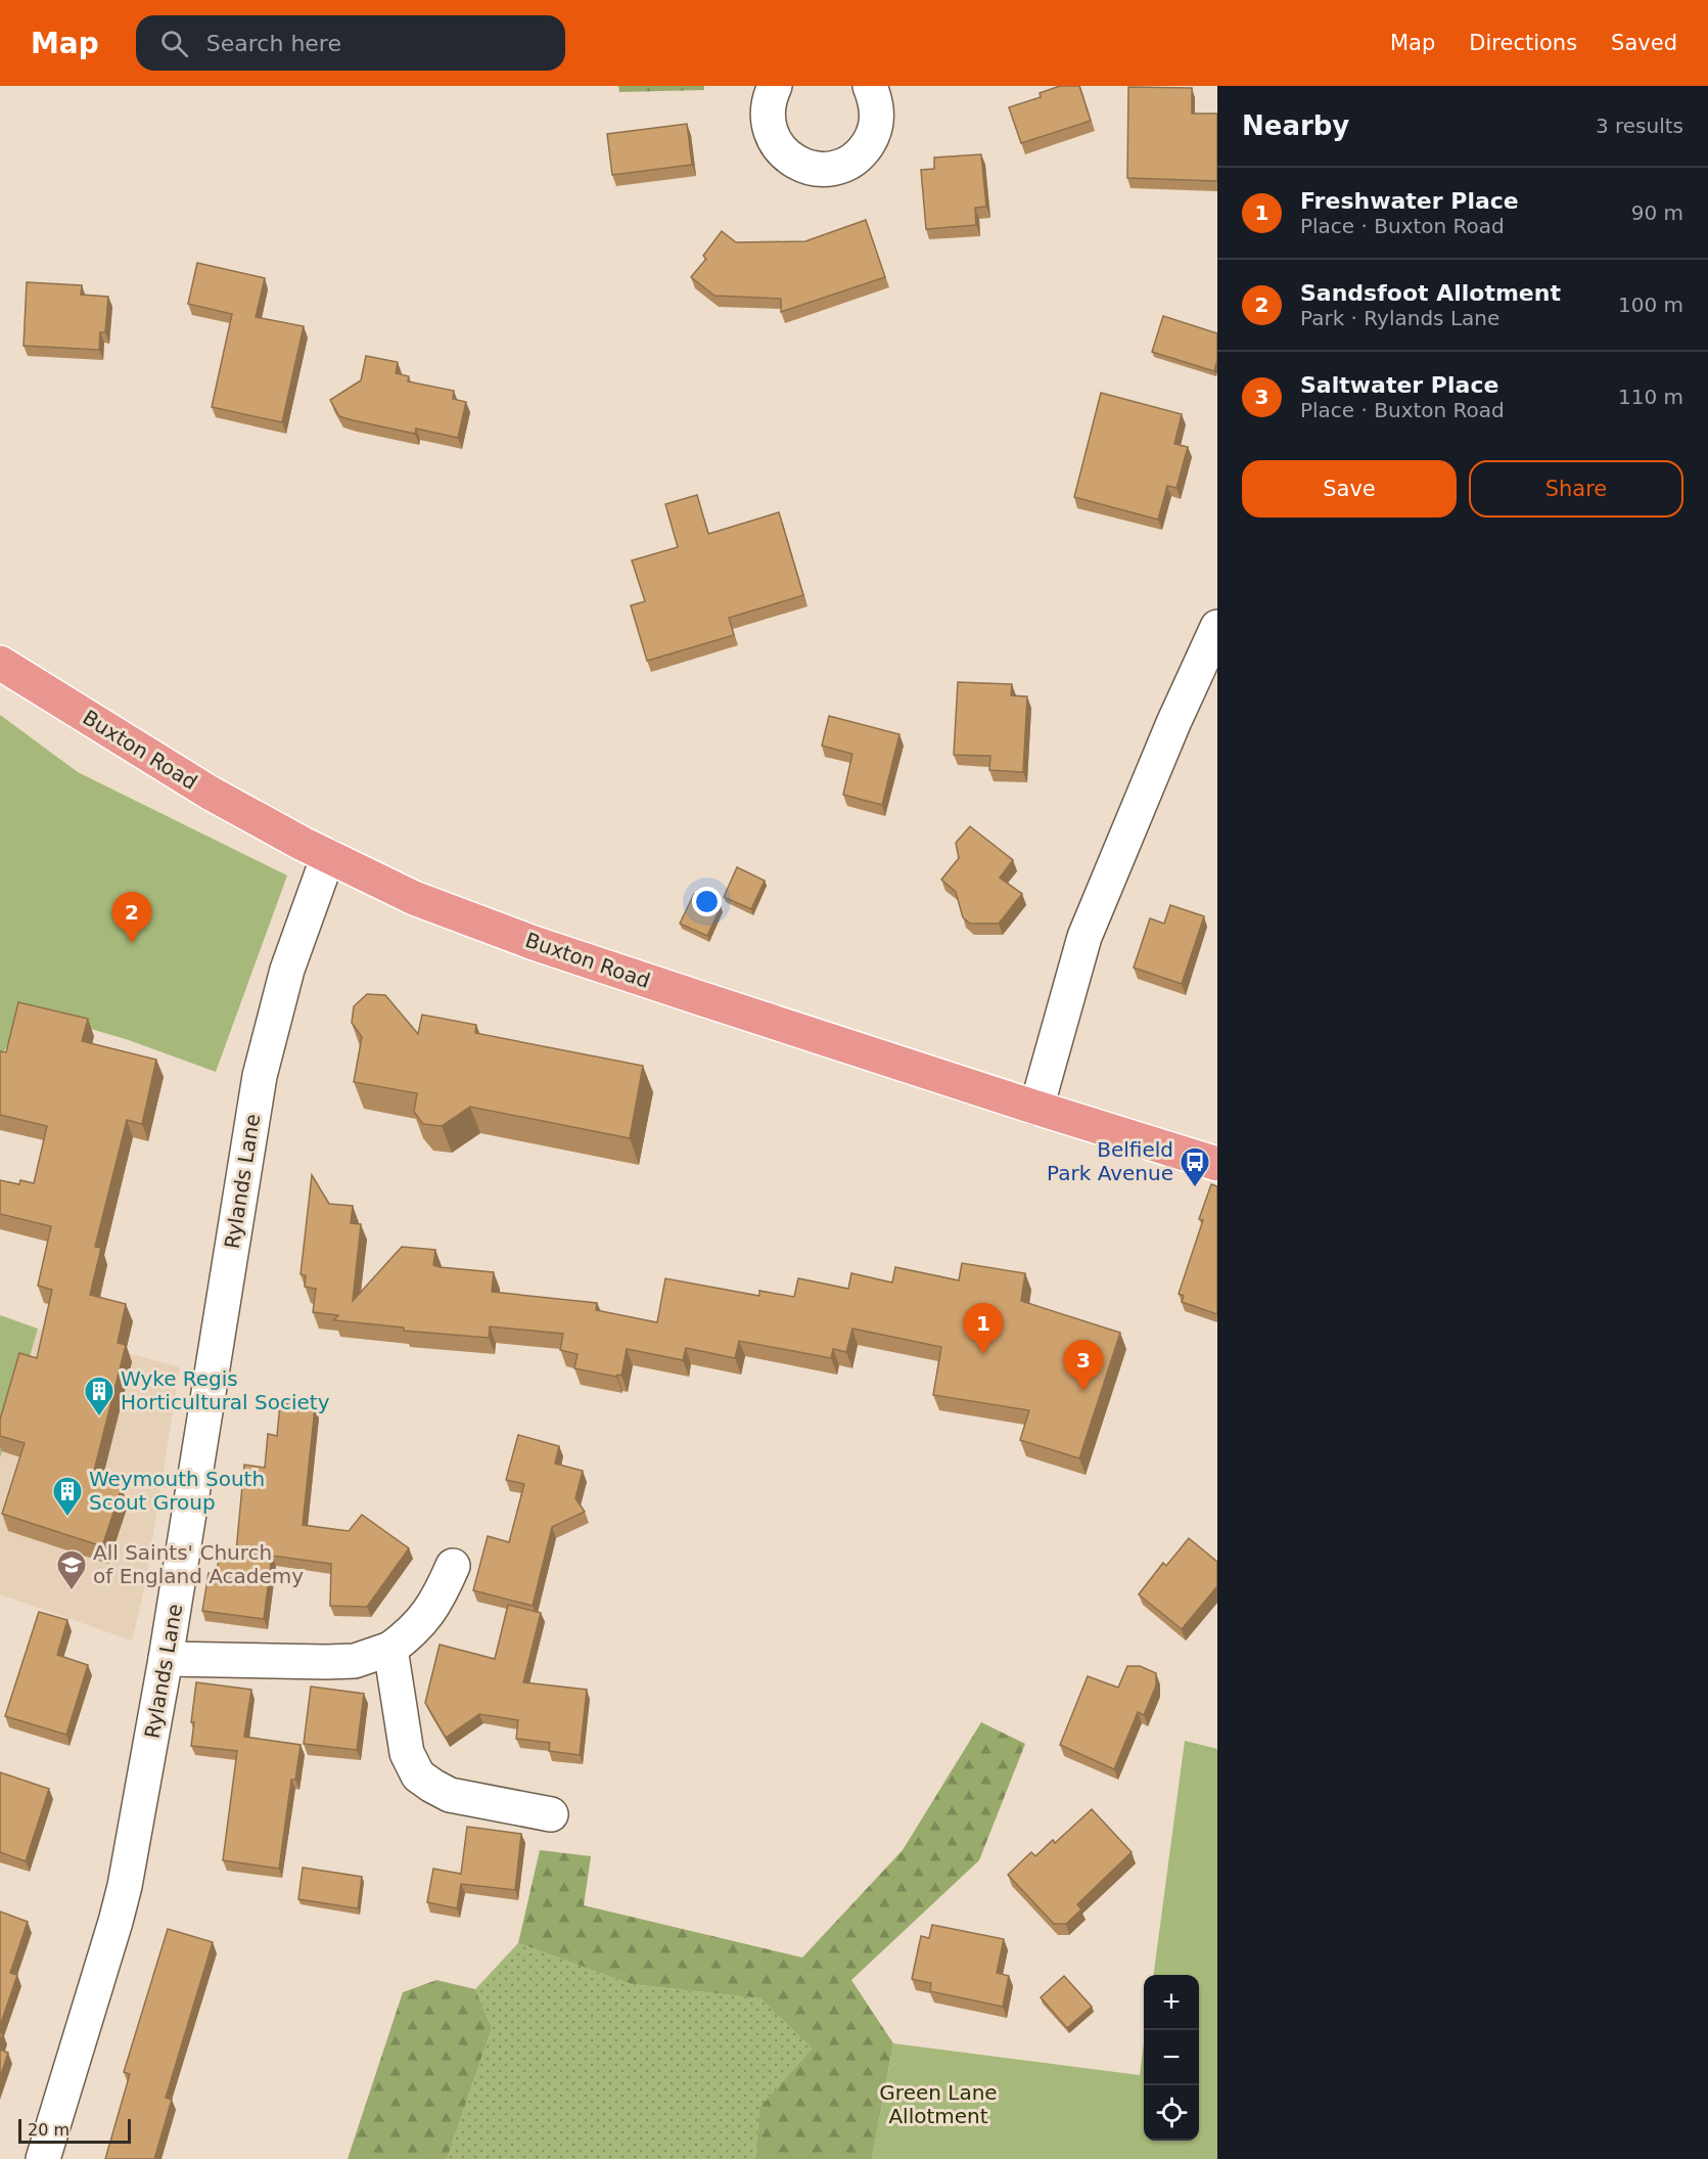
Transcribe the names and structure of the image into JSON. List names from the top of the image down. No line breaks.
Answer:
{"streets":{"highway":["Buxton Road"],"street":["Rylands Lane"]},"crossings":[["Buxton Road","Rylands Lane"]],"parks":["Green Lane Allotment"],"places":{"bus stop":["Belfield Park Avenue"],"building":["Wyke Regis Horticultural Society","Weymouth South Scout Group"],"school or university":["All Saints' Church of England Academy"]},"scale_bar":"20 m","page":{"header":"Map","search":"Search here","nav":["Map","Directions","Saved"],"heading":["Nearby","3 results"],"list":[{"mark":"1","name":"Freshwater Place","note":"Place · Buxton Road","value":"90 m"},{"mark":"2","name":"Sandsfoot Allotment","note":"Park · Rylands Lane","value":"100 m"},{"mark":"3","name":"Saltwater Place","note":"Place · Buxton Road","value":"110 m"}],"buttons":["Save","Share"],"pins":["2","1","3"],"map_buttons":["+","−"],"scale":"20 m"}}
